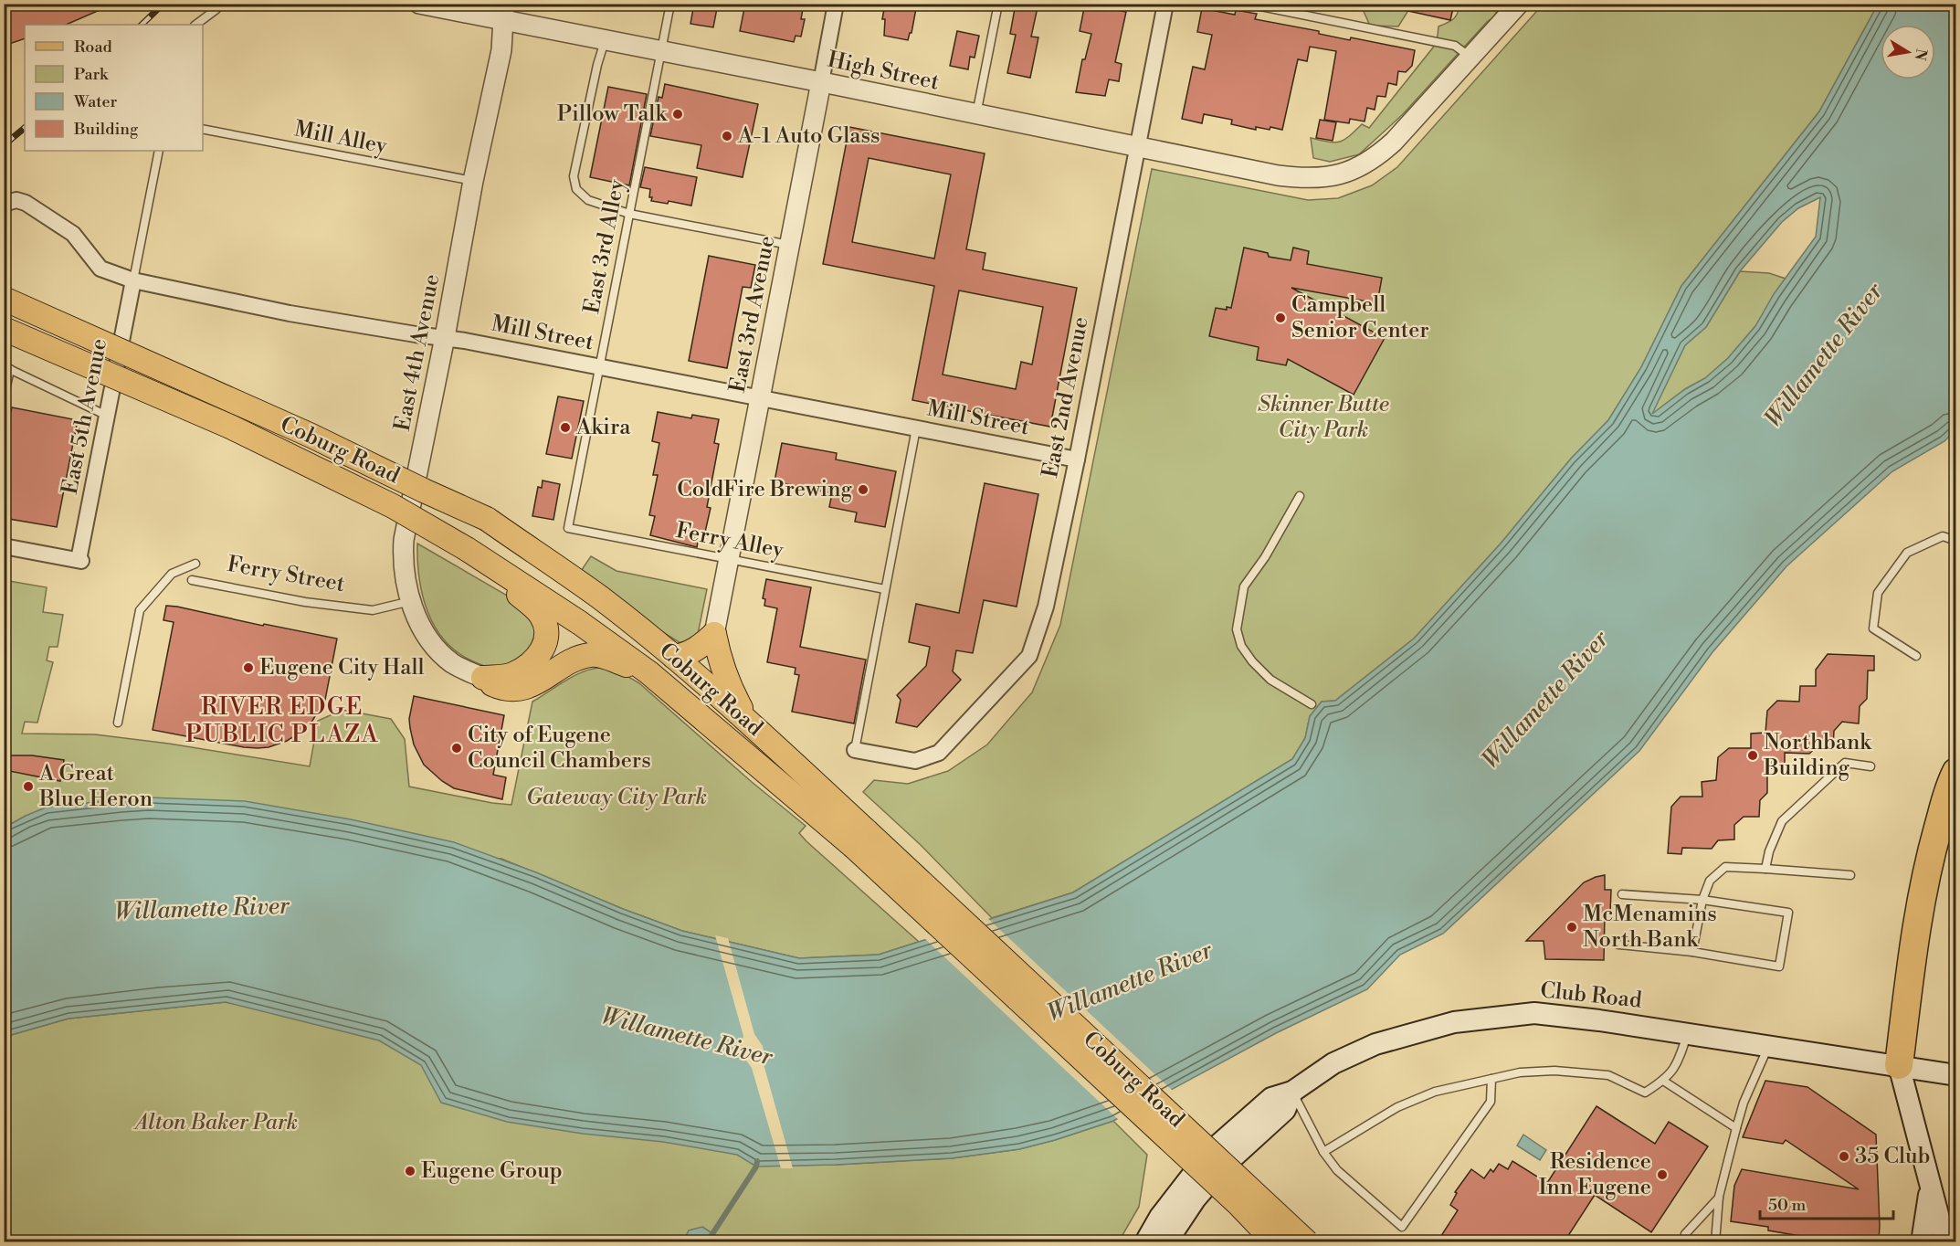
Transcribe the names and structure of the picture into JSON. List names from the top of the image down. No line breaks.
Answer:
{"streets":{"main road":["Coburg Road","Club Road"],"street":["High Street","East 3rd Avenue","Mill Street","East 4th Avenue","East 2nd Avenue","East 5th Avenue"],"lane":["Mill Alley","East 3rd Alley","Ferry Alley","Ferry Street"]},"crossings":[["High Street","East 3rd Alley"],["High Street","East 3rd Avenue"],["High Street","East 4th Avenue"],["High Street","East 2nd Avenue"],["Mill Alley","East 4th Avenue"],["East 3rd Alley","Mill Street"],["East 3rd Alley","Ferry Alley"],["East 3rd Avenue","Mill Street"],["East 3rd Avenue","Ferry Alley"],["Mill Street","East 4th Avenue"],["Mill Street","East 2nd Avenue"],["Mill Street","East 5th Avenue"],["East 4th Avenue","Ferry Street"]],"districts":["RIVER EDGE PUBLIC PLAZA"],"water":["Willamette River"],"parks":["Skinner Butte City Park","Gateway City Park","Alton Baker Park"],"places":["Pillow Talk","A-1 Auto Glass","Campbell Senior Center","Akira","ColdFire Brewing","Eugene City Hall","City of Eugene Council Chambers","Northbank Building","A Great Blue Heron","McMenamins North Bank","35 Club","Eugene Group","Residence Inn Eugene"],"legend":["Road","Park","Water","Building"],"scale_bar":"50 m","north":"right"}
